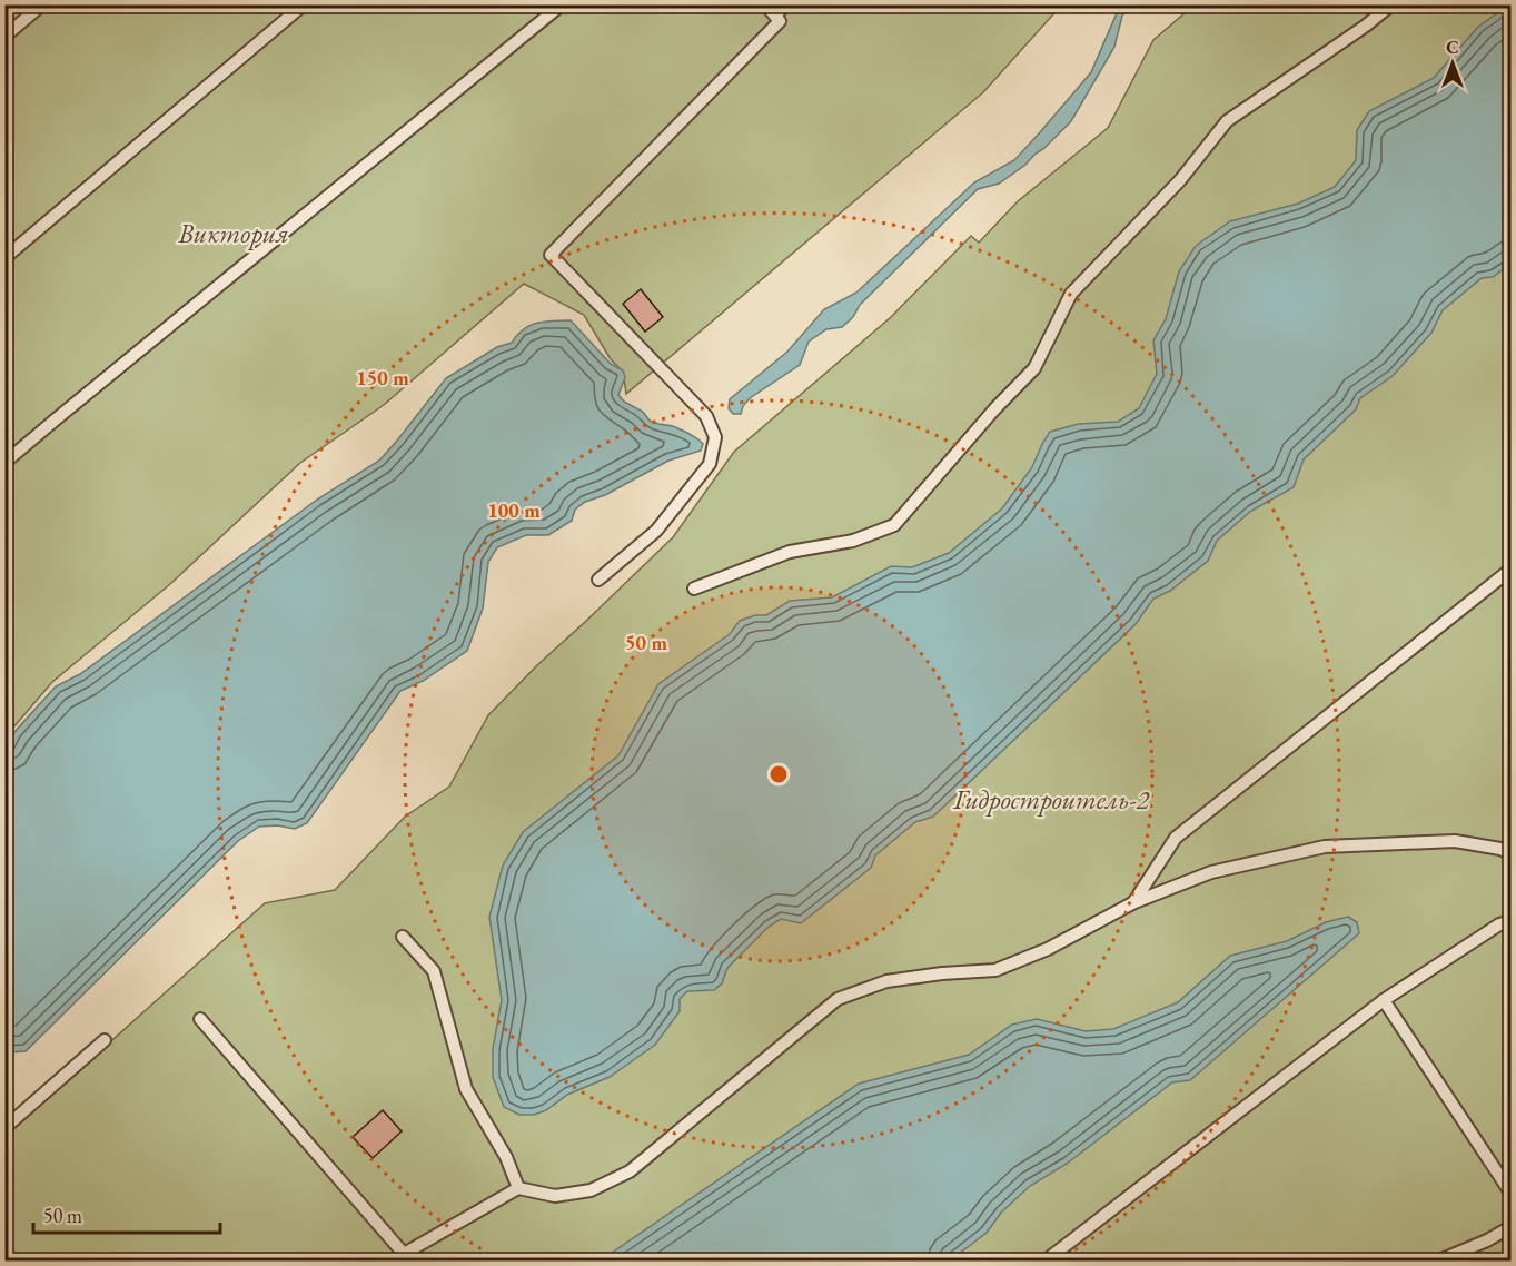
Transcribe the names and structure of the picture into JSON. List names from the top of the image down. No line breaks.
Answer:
{"parks":["Виктория","Гидростроитель-2"],"scale_bar":"50 m","north":"top","rings":["150 m","100 m","50 m"]}
